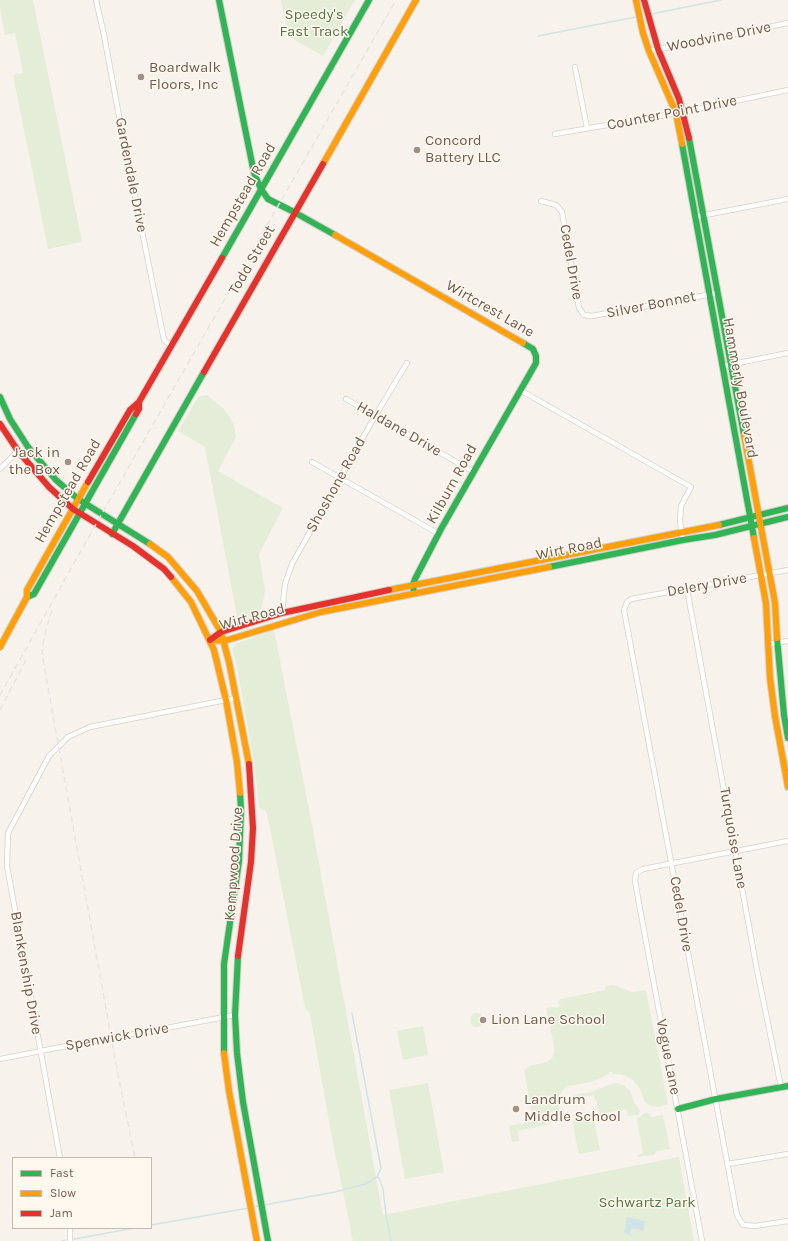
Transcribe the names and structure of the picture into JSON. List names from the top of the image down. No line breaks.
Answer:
{"streets":{"main road":["Hempstead Road","Todd Street","Wirtcrest Lane","Hammerly Boulevard","Kilburn Road","Wirt Road","Kempwood Drive"],"street":["Woodvine Drive","Counter Point Drive","Gardendale Drive","Cedel Drive","Silver Bonnet","Haldane Drive","Shoshone Road","Delery Drive","Turquoise Lane","Blankenship Drive","Spenwick Drive","Vogue Lane"]},"crossings":[["Woodvine Drive","Hammerly Boulevard"],["Counter Point Drive","Hammerly Boulevard"],["Gardendale Drive","Hempstead Road"],["Hempstead Road","Wirtcrest Lane"],["Hempstead Road","Kempwood Drive"],["Todd Street","Wirtcrest Lane"],["Todd Street","Kempwood Drive"],["Cedel Drive","Silver Bonnet"],["Cedel Drive","Delery Drive"],["Cedel Drive","Vogue Lane"],["Silver Bonnet","Hammerly Boulevard"],["Wirtcrest Lane","Kilburn Road"],["Hammerly Boulevard","Wirt Road"],["Hammerly Boulevard","Delery Drive"],["Haldane Drive","Kilburn Road"],["Haldane Drive","Shoshone Road"],["Kilburn Road","Wirt Road"],["Shoshone Road","Wirt Road"],["Wirt Road","Kempwood Drive"],["Delery Drive","Turquoise Lane"],["Kempwood Drive","Blankenship Drive"],["Kempwood Drive","Spenwick Drive"],["Blankenship Drive","Spenwick Drive"]],"parks":["Speedy's Fast Track","Schwartz Park"],"places":["Boardwalk Floors, Inc","Concord Battery LLC","Jack in the Box","Lion Lane School","Landrum Middle School"],"legend":["Fast","Slow","Jam"]}
